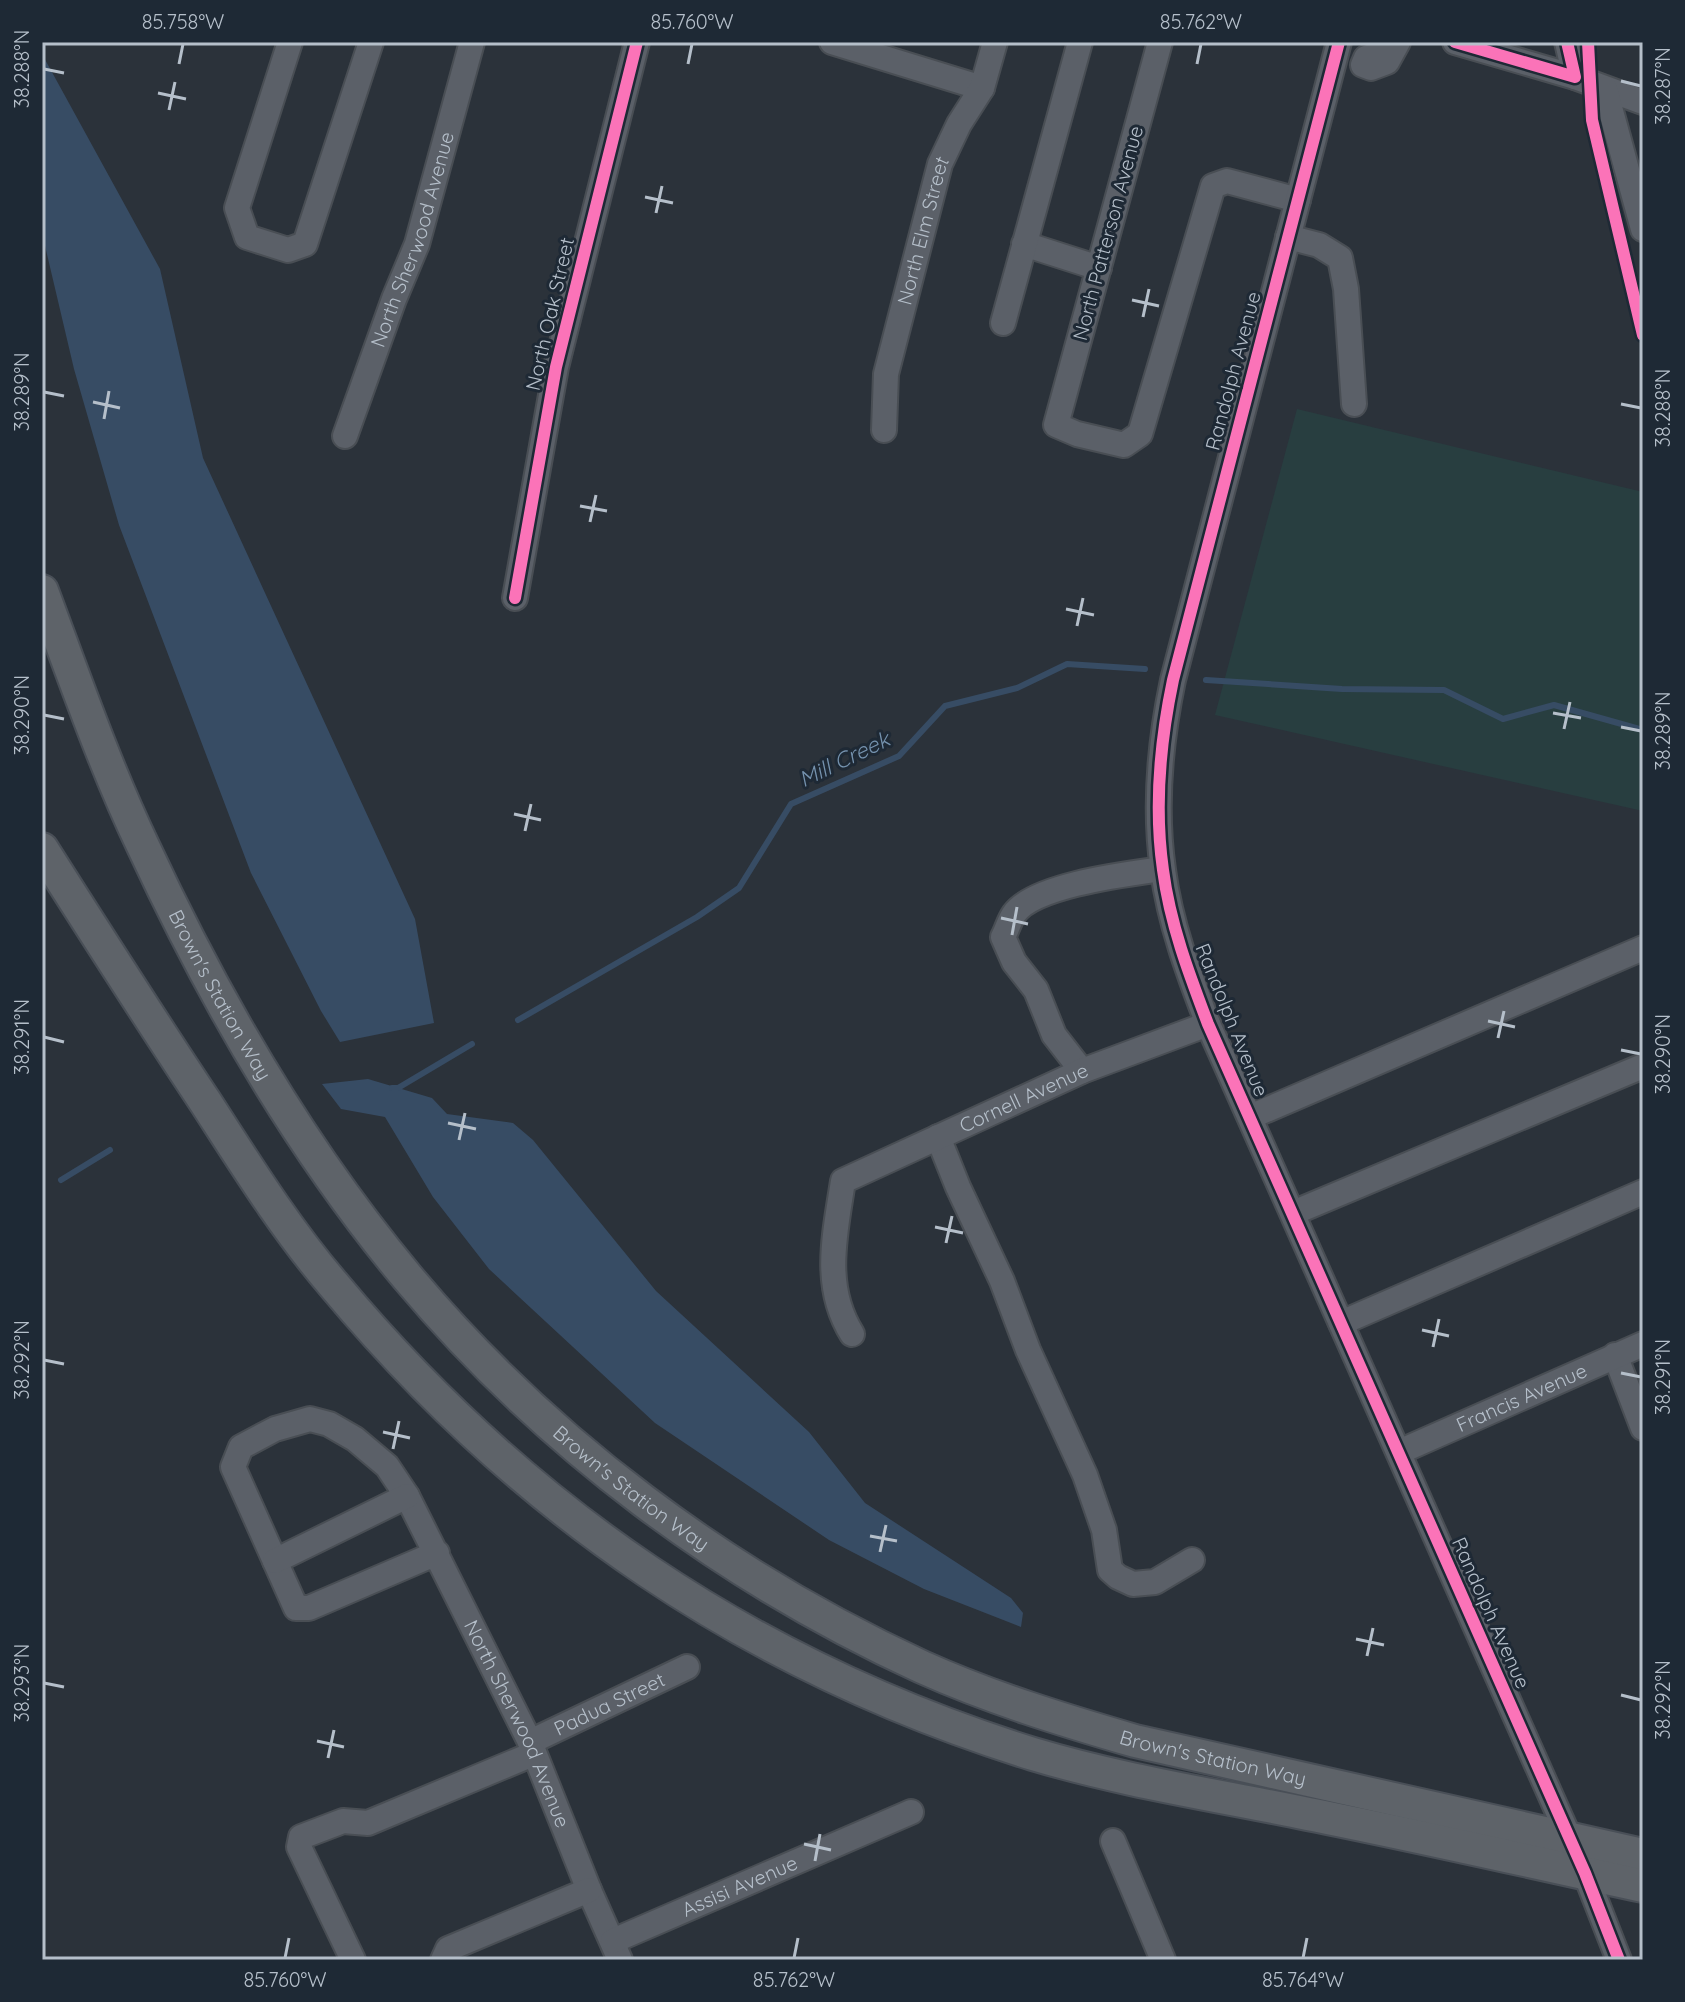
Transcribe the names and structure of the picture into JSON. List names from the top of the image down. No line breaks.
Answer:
{"streets":{"main road":["Brown's Station Way"],"street":["North Elm Street","North Patterson Avenue","North Sherwood Avenue","North Oak Street","Randolph Avenue","Cornell Avenue","Francis Avenue","Padua Street","Assisi Avenue"]},"crossings":[["North Patterson Avenue","Randolph Avenue"],["North Sherwood Avenue","Padua Street"],["North Sherwood Avenue","Assisi Avenue"],["Randolph Avenue","Brown's Station Way"],["Randolph Avenue","Cornell Avenue"],["Randolph Avenue","Francis Avenue"]],"water":["Mill Creek"],"coordinates":["85.758°W","85.760°W","85.762°W","38.288°N","38.287°N","38.289°N","38.290°N","38.291°N","38.292°N","38.293°N","85.764°W"]}
